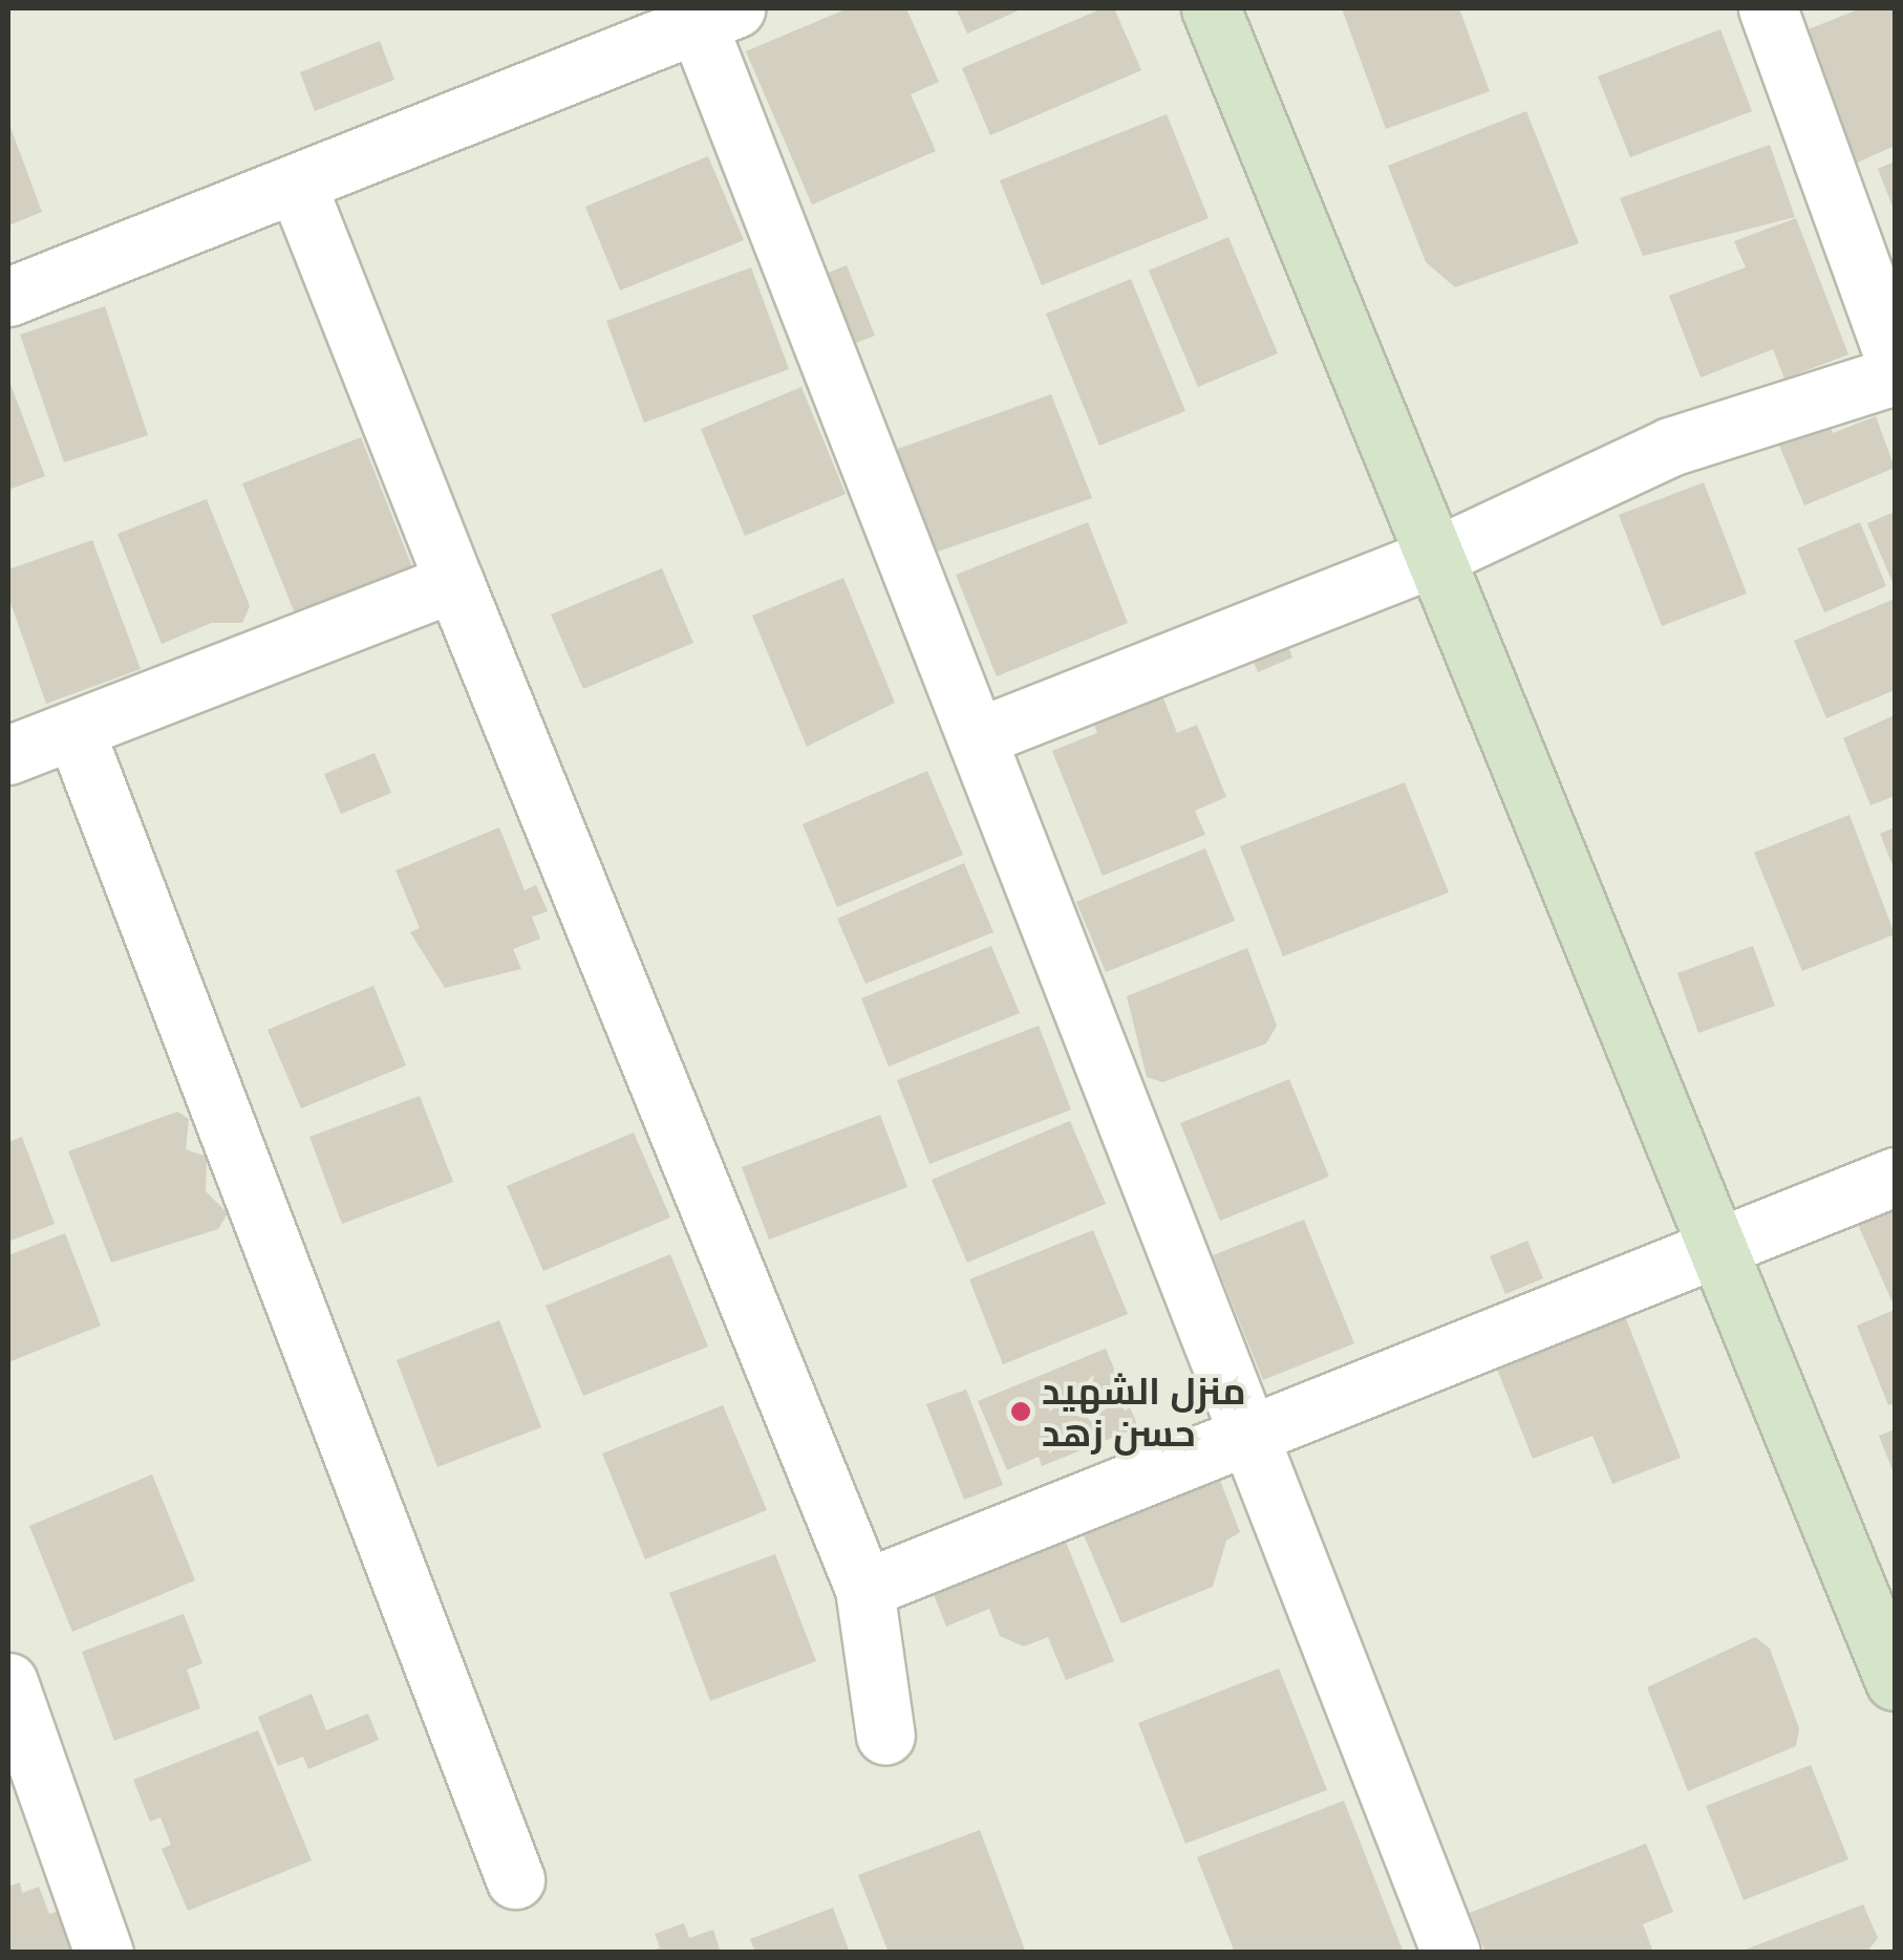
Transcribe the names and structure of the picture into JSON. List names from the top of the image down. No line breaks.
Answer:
{"places":["منزل الشهيد حسن زهد"]}
